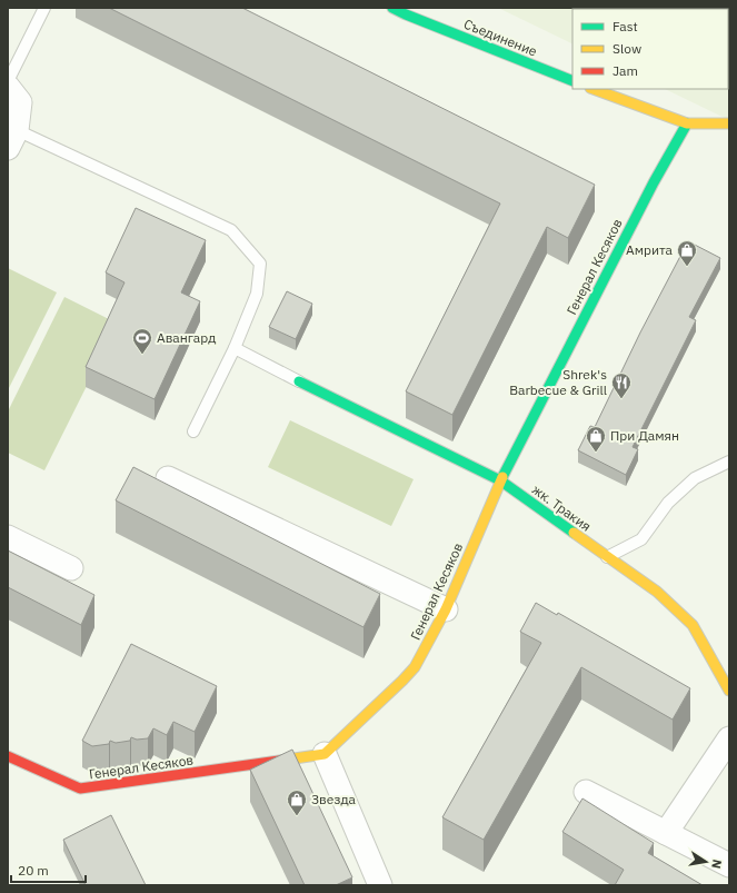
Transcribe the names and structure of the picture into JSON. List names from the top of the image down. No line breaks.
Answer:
{"streets":{"street":["Съединение","Генерал Кесяков","жк. Тракия"]},"crossings":[["Генерал Кесяков","жк. Тракия"]],"places":{"shop":["Амрита","При Дамян","Звезда"],"sports":["Авангард"],"restaurant":["Shrek's Barbecue & Grill"]},"legend":["Fast","Slow","Jam"],"scale_bar":"20 m","north":"right"}
